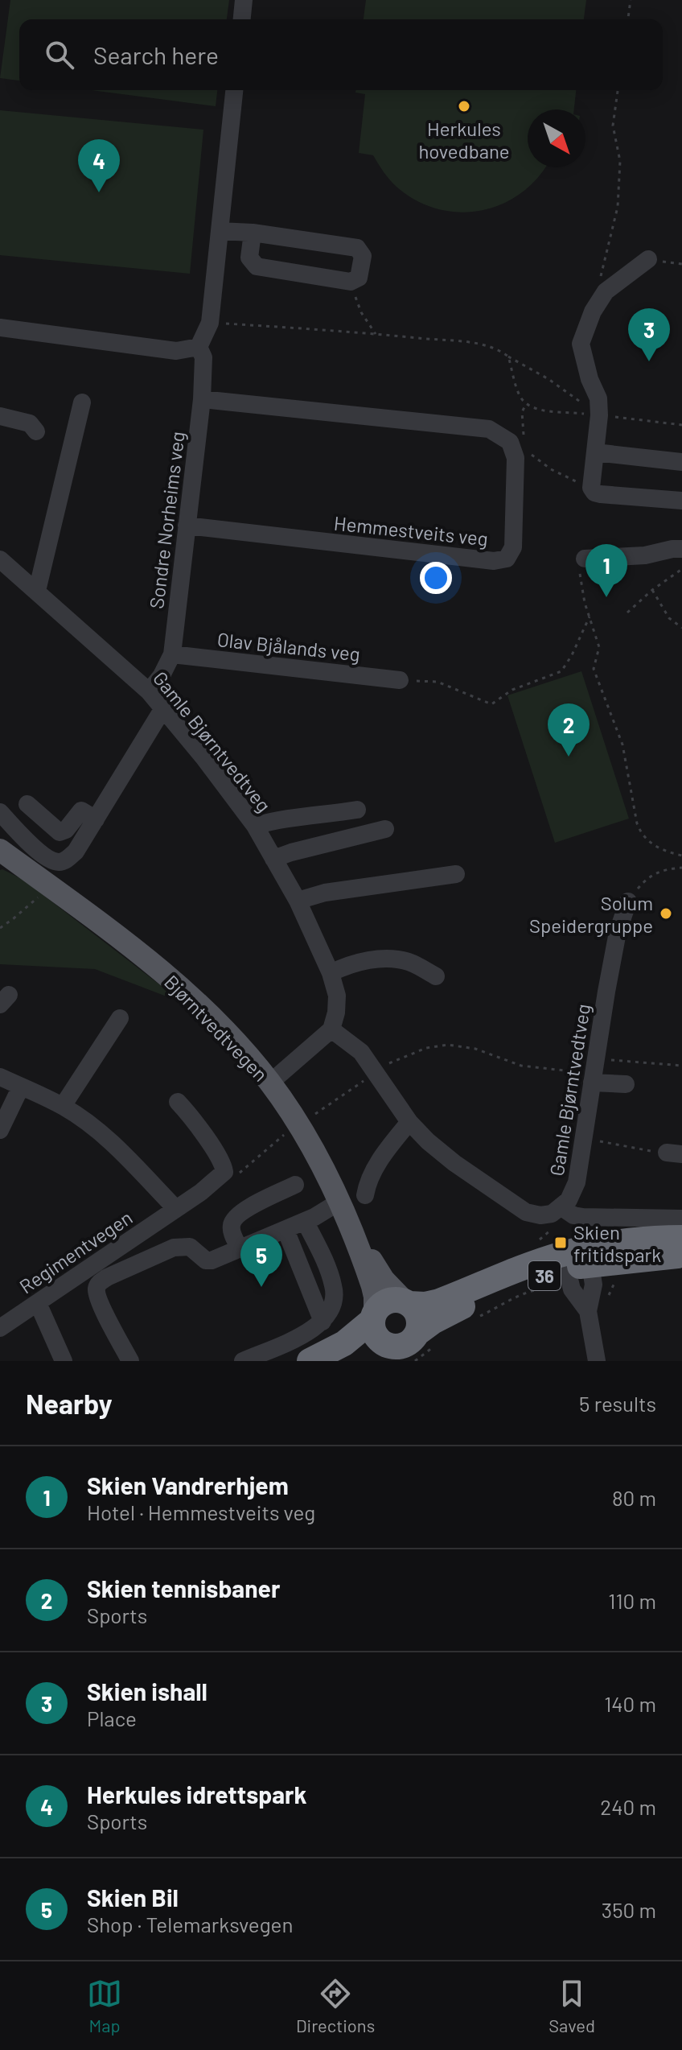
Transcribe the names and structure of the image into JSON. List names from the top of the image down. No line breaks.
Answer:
{"streets":{"highway":["36"],"main road":["Bjørntvedtvegen"],"street":["Sondre Norheims veg","Hemmestveits veg","Olav Bjålands veg","Gamle Bjørntvedtveg","Regimentvegen"]},"crossings":[["Sondre Norheims veg","Hemmestveits veg"],["Sondre Norheims veg","Olav Bjålands veg"],["Sondre Norheims veg","Gamle Bjørntvedtveg"],["Bjørntvedtvegen","36"]],"places":{"other":["Herkules hovedbane","Solum Speidergruppe"],"transit":["Skien fritidspark"]},"north":"bottom right","page":{"search":"Search here","pins":["4","3","1","2","5"],"heading":["Nearby","5 results"],"list":[{"mark":"1","name":"Skien Vandrerhjem","note":"Hotel · Hemmestveits veg","value":"80 m"},{"mark":"2","name":"Skien tennisbaner","note":"Sports","value":"110 m"},{"mark":"3","name":"Skien ishall","note":"Place","value":"140 m"},{"mark":"4","name":"Herkules idrettspark","note":"Sports","value":"240 m"},{"mark":"5","name":"Skien Bil","note":"Shop · Telemarksvegen","value":"350 m"}],"nav":["Map","Directions","Saved"]}}
